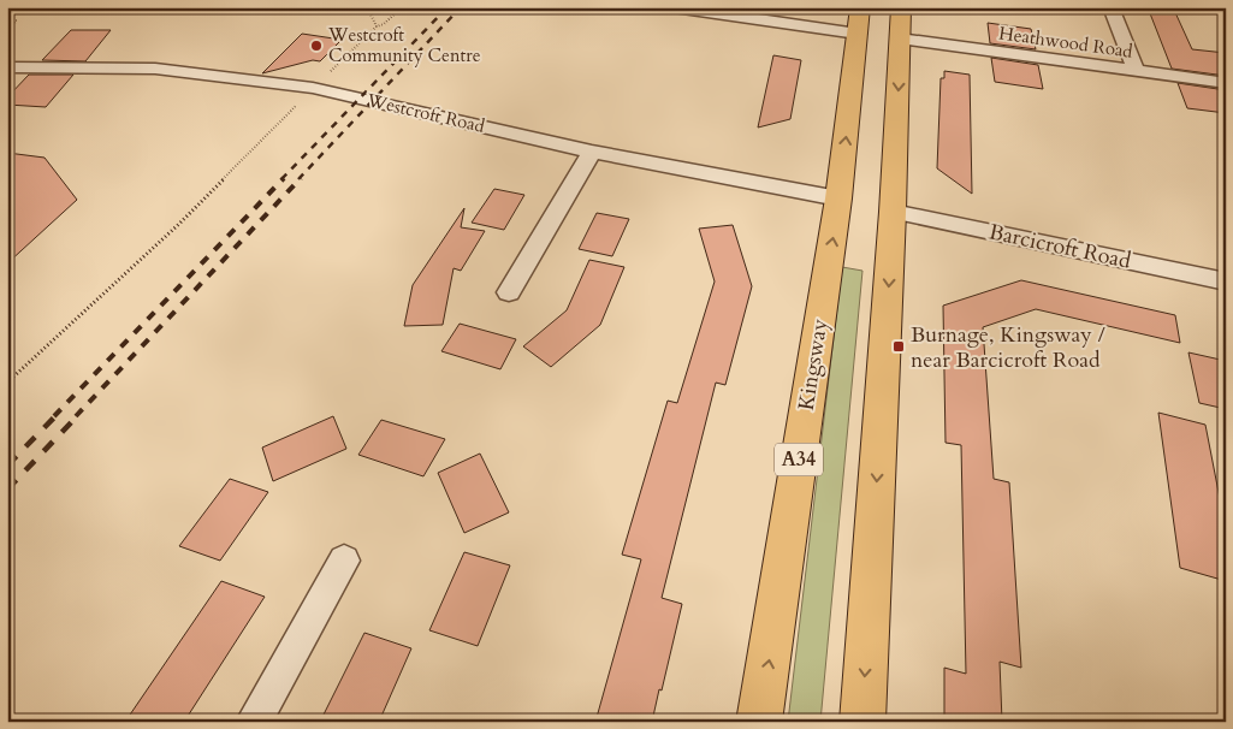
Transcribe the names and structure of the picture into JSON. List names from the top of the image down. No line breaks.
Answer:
{"streets":{"highway":["Kingsway","A34"],"street":["Heathwood Road","Westcroft Road","Barcicroft Road"]},"crossings":[["Westcroft Road","Kingsway"]],"places":{"other":["Westcroft Community Centre"],"transit":["Burnage, Kingsway / near Barcicroft Road"]}}
